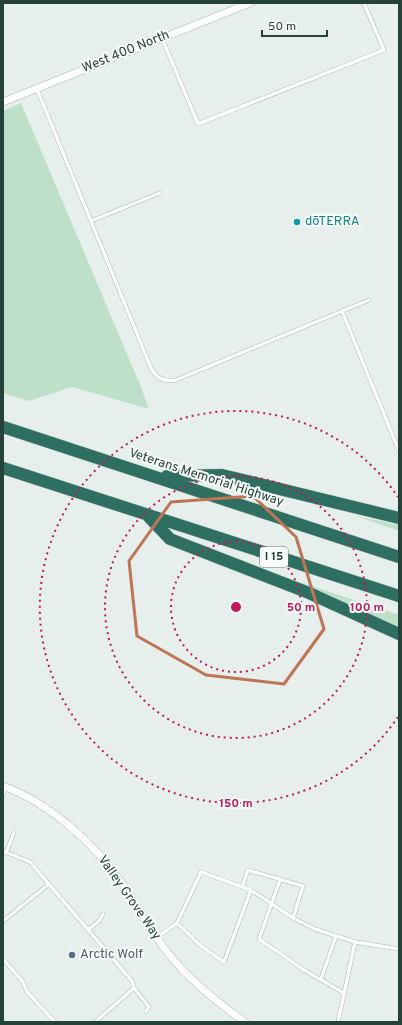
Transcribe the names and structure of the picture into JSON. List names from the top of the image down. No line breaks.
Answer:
{"streets":{"highway":["Veterans Memorial Highway","I 15"],"street":["West 400 North","Valley Grove Way"]},"places":["dōTERRA","Arctic Wolf"],"scale_bar":"50 m","rings":["50 m","100 m","150 m"]}
